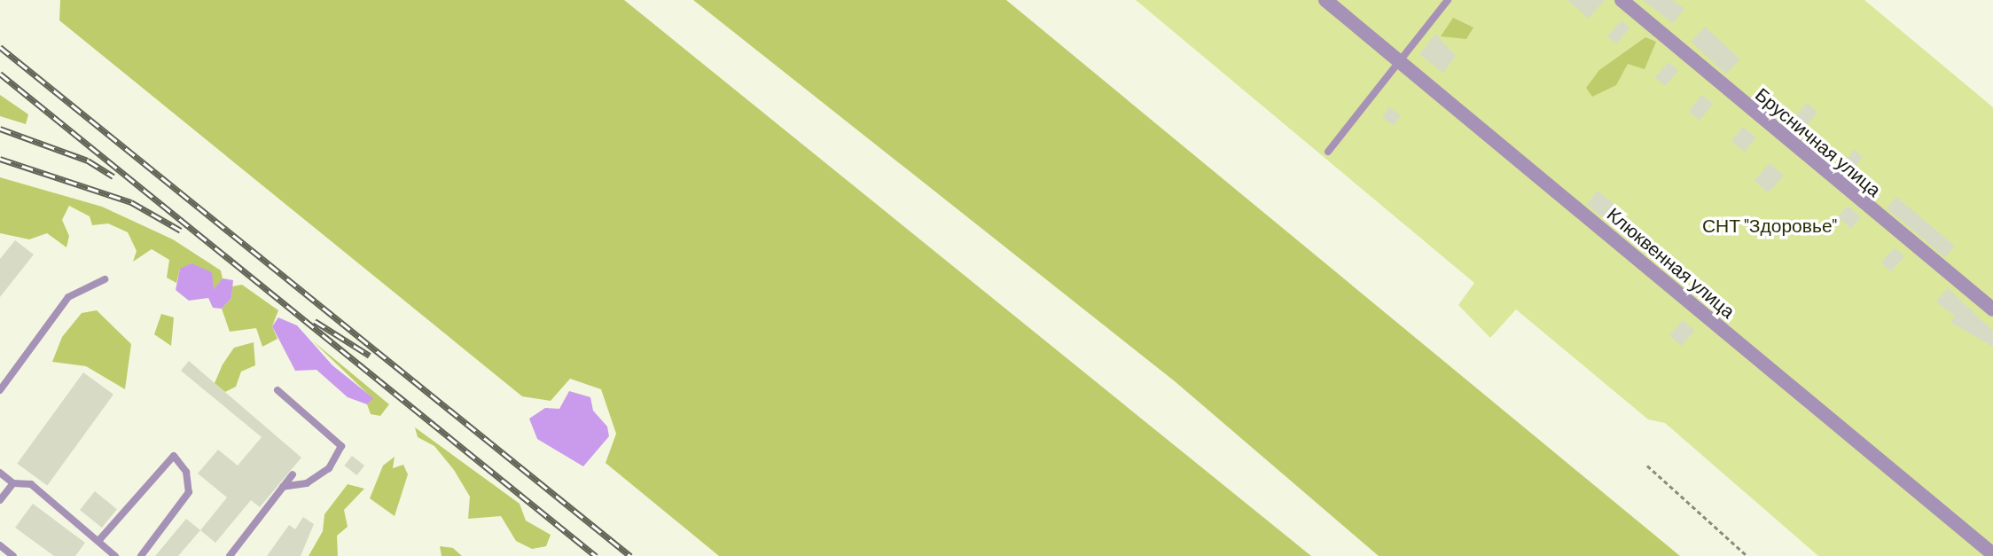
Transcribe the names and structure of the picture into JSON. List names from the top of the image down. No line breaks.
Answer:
{"streets":{"street":["Брусничная улица","Клюквенная улица"]},"parks":["СНТ \"Здоровье\""]}
